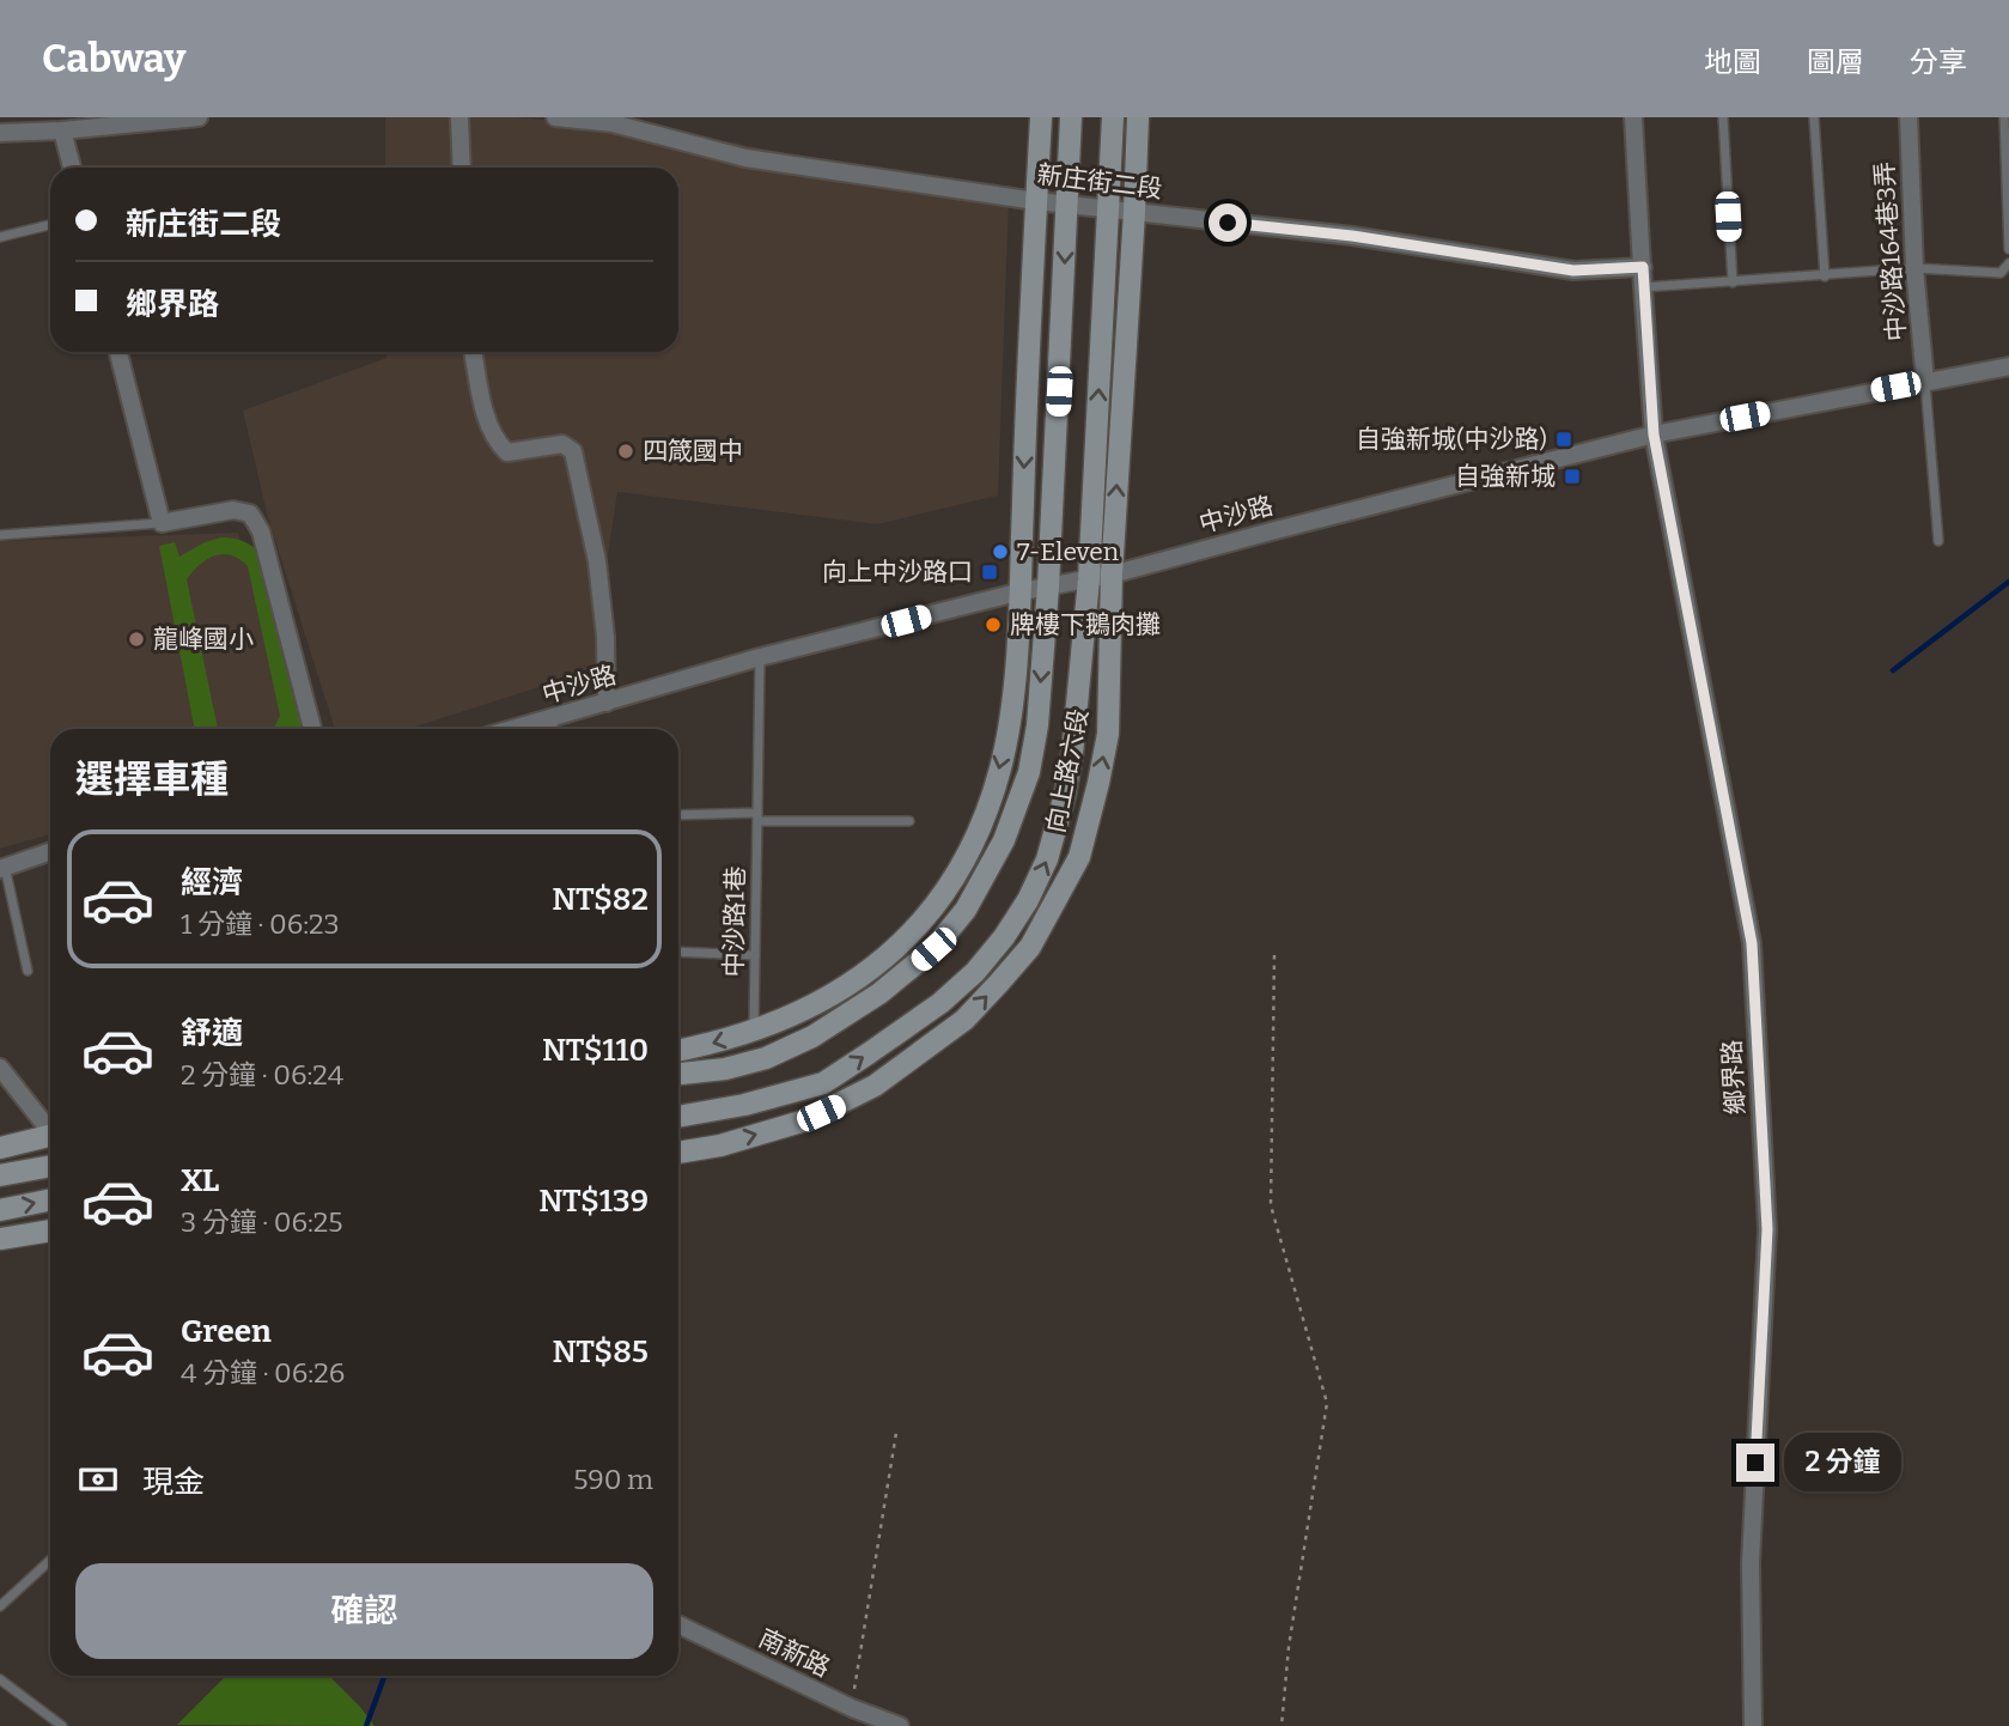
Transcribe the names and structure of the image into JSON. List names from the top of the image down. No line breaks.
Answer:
{"streets":{"main road":["向上路六段"],"street":["新庄街二段","中沙路164巷3弄","中沙路","鄉界路","南新路"],"lane":["中沙路1巷"]},"crossings":[["新庄街二段","向上路六段"],["新庄街二段","鄉界路"],["中沙路164巷3弄","中沙路"],["中沙路","向上路六段"],["中沙路","中沙路1巷"],["中沙路","鄉界路"]],"places":{"transit":["自強新城(中沙路)","自強新城","向上中沙路口"],"other":["四箴國中","7-Eleven","牌樓下鵝肉攤","龍峰國小"]},"page":{"header":"Cabway","nav":["地圖","圖層","分享"],"banner":["新庄街二段","鄉界路"],"heading":"選擇車種","list":[{"name":"經濟","note":"1 分鐘 · 06:23","value":"NT$82"},{"name":"舒適","note":"2 分鐘 · 06:24","value":"NT$110"},{"name":"XL","note":"3 分鐘 · 06:25","value":"NT$139"},{"name":"Green","note":"4 分鐘 · 06:26","value":"NT$85"}],"bubble":"2 分鐘","pay":["現金","590 m"],"buttons":"確認"}}
